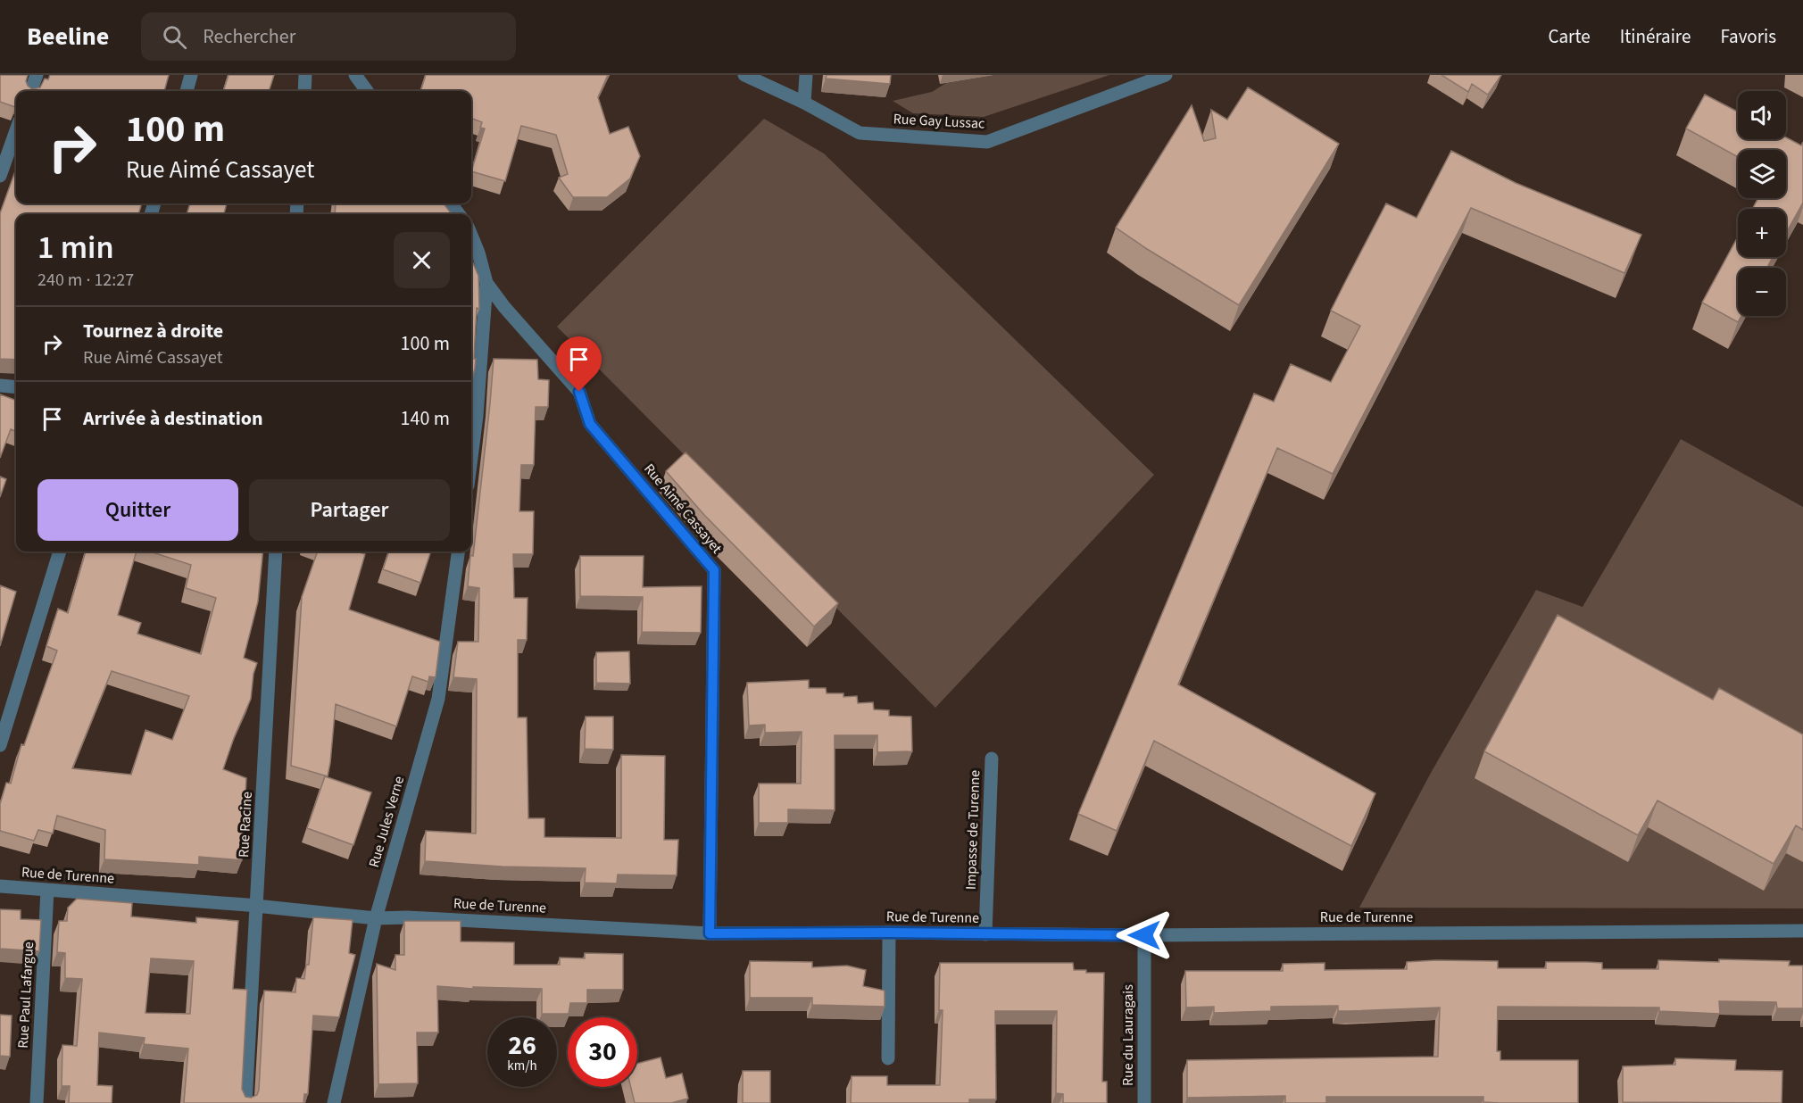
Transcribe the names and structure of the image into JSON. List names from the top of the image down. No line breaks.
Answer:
{"streets":{"street":["Rue Gay Lussac","Rue Aimé Cassayet","Rue Jules Verne","Rue Racine","Impasse de Turenne","Rue de Turenne","Rue Paul Lafargue","Rue du Lauragais"]},"crossings":[["Rue Aimé Cassayet","Rue de Turenne"],["Rue Jules Verne","Rue de Turenne"],["Rue Racine","Rue de Turenne"],["Impasse de Turenne","Rue de Turenne"],["Rue de Turenne","Rue Paul Lafargue"],["Rue de Turenne","Rue du Lauragais"]],"page":{"header":"Beeline","search":"Rechercher","nav":["Carte","Itinéraire","Favoris"],"map_buttons":["+","−"],"turn":["100 m","Rue Aimé Cassayet"],"heading":["1 min","240 m · 12:27"],"list":[{"name":"Tournez à droite","note":"Rue Aimé Cassayet","value":"100 m"},{"name":"Arrivée à destination","value":"140 m"}],"buttons":["Quitter","Partager"],"speed":"26 km/h","limit":"30"}}
